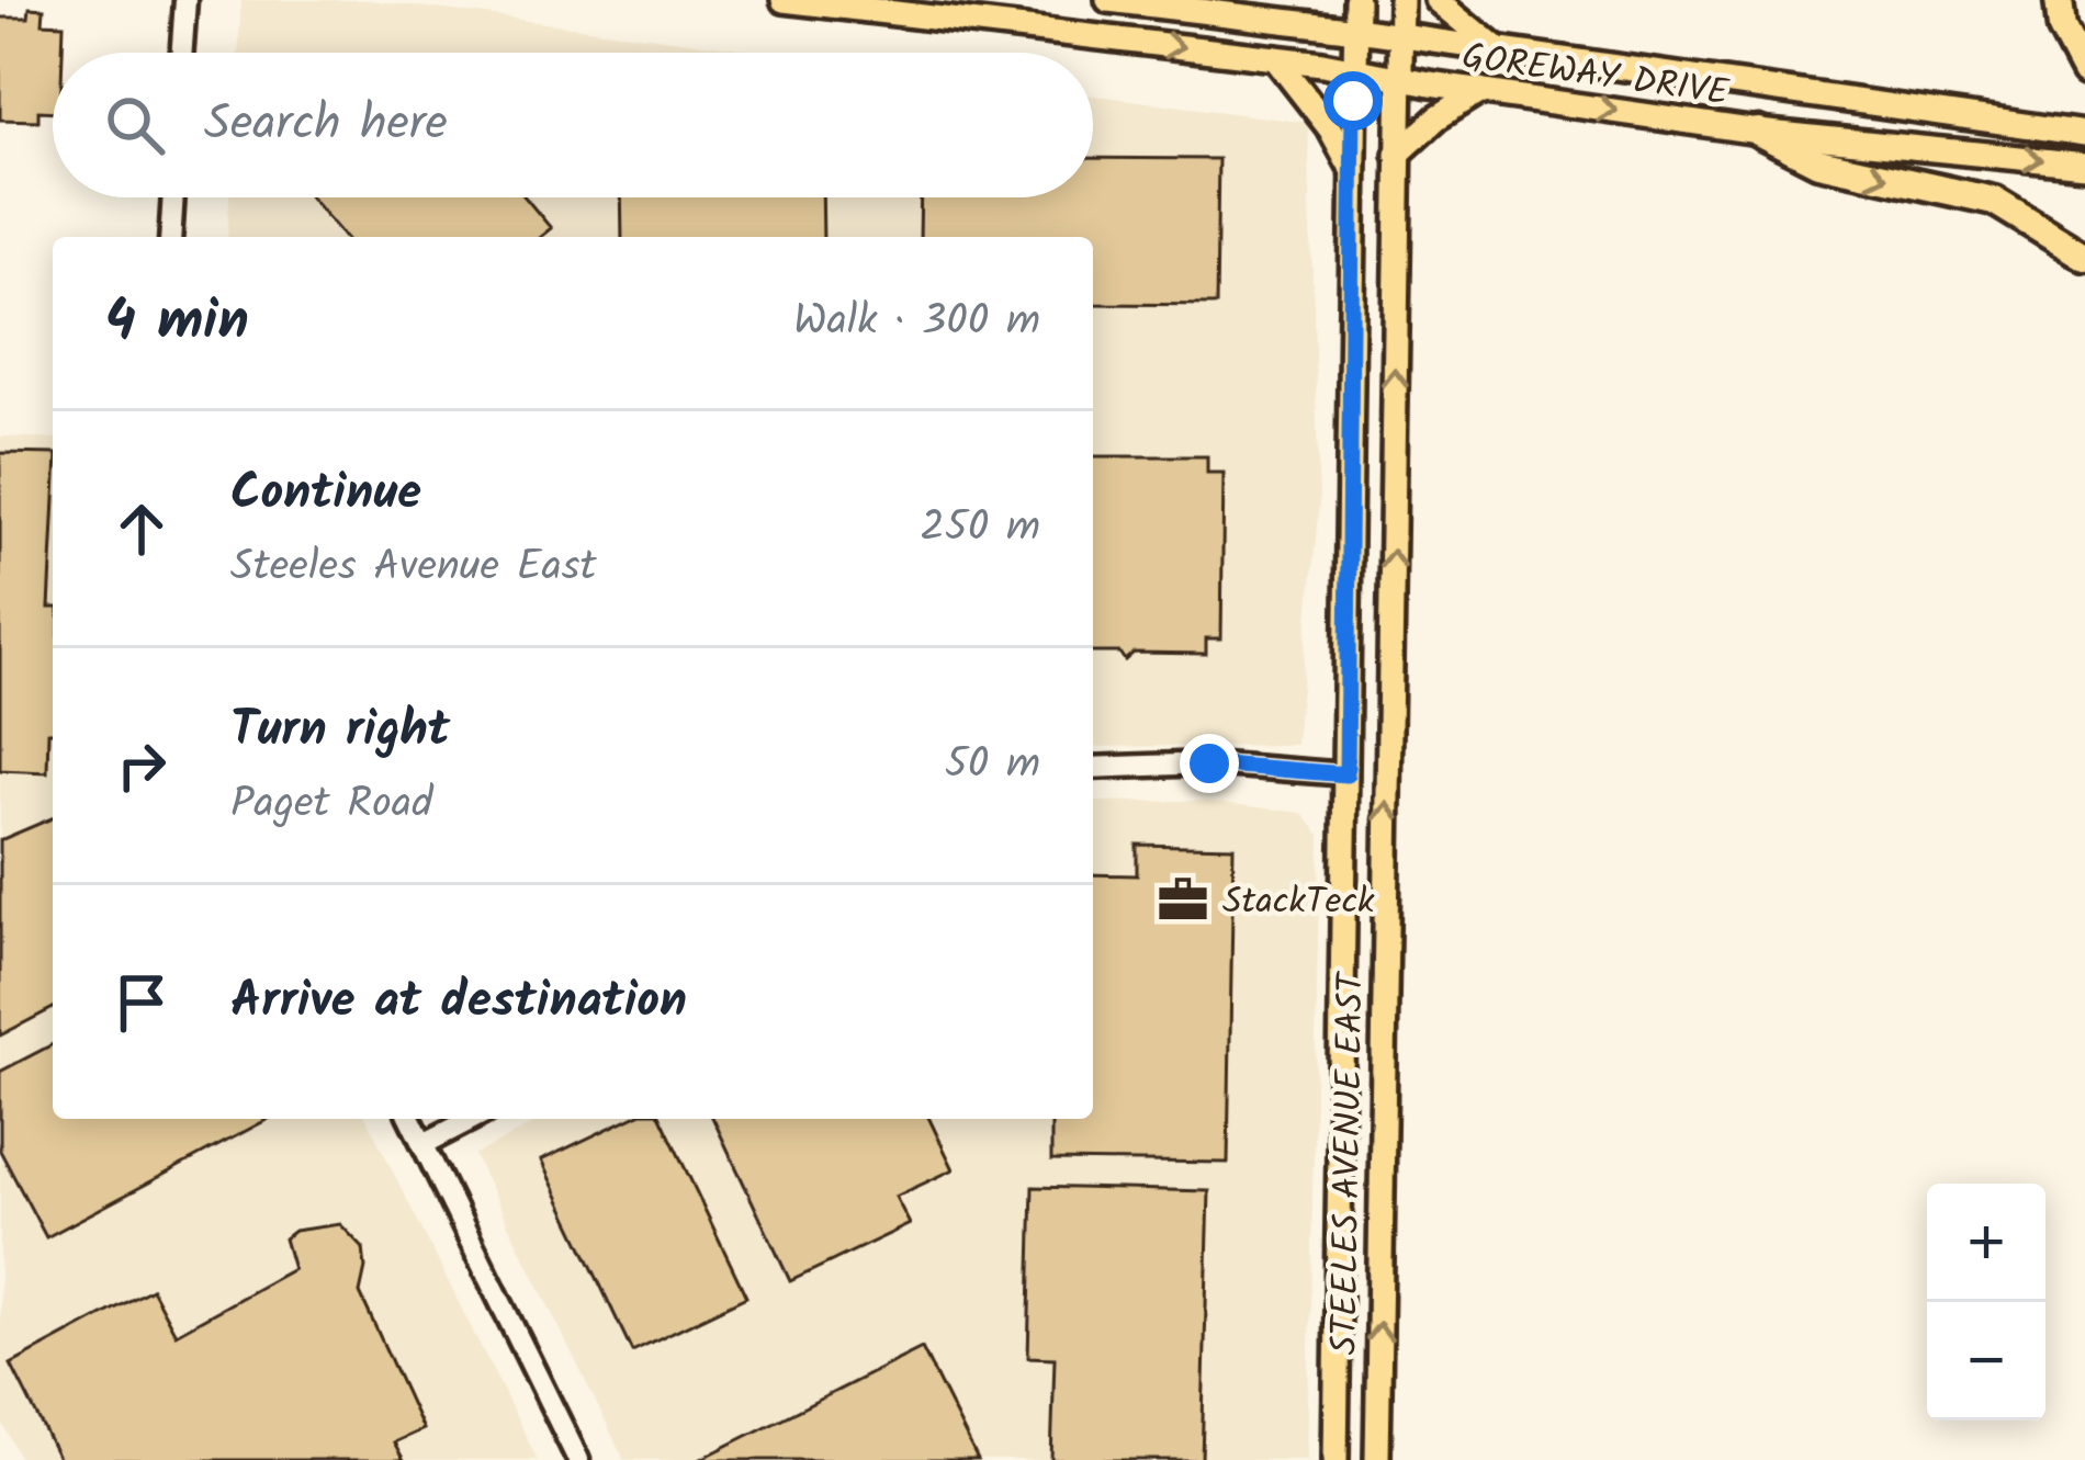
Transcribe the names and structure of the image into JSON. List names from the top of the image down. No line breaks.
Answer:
{"streets":{"main road":["GOREWAY DRIVE","STEELES AVENUE EAST"]},"crossings":[["GOREWAY DRIVE","STEELES AVENUE EAST"]],"places":{"office":["StackTeck"]},"page":{"search":"Search here","heading":["4 min","Walk · 300 m"],"list":[["Continue","Steeles Avenue East","250 m"],["Turn right","Paget Road","50 m"],"Arrive at destination"],"map_buttons":["+","−"]}}
